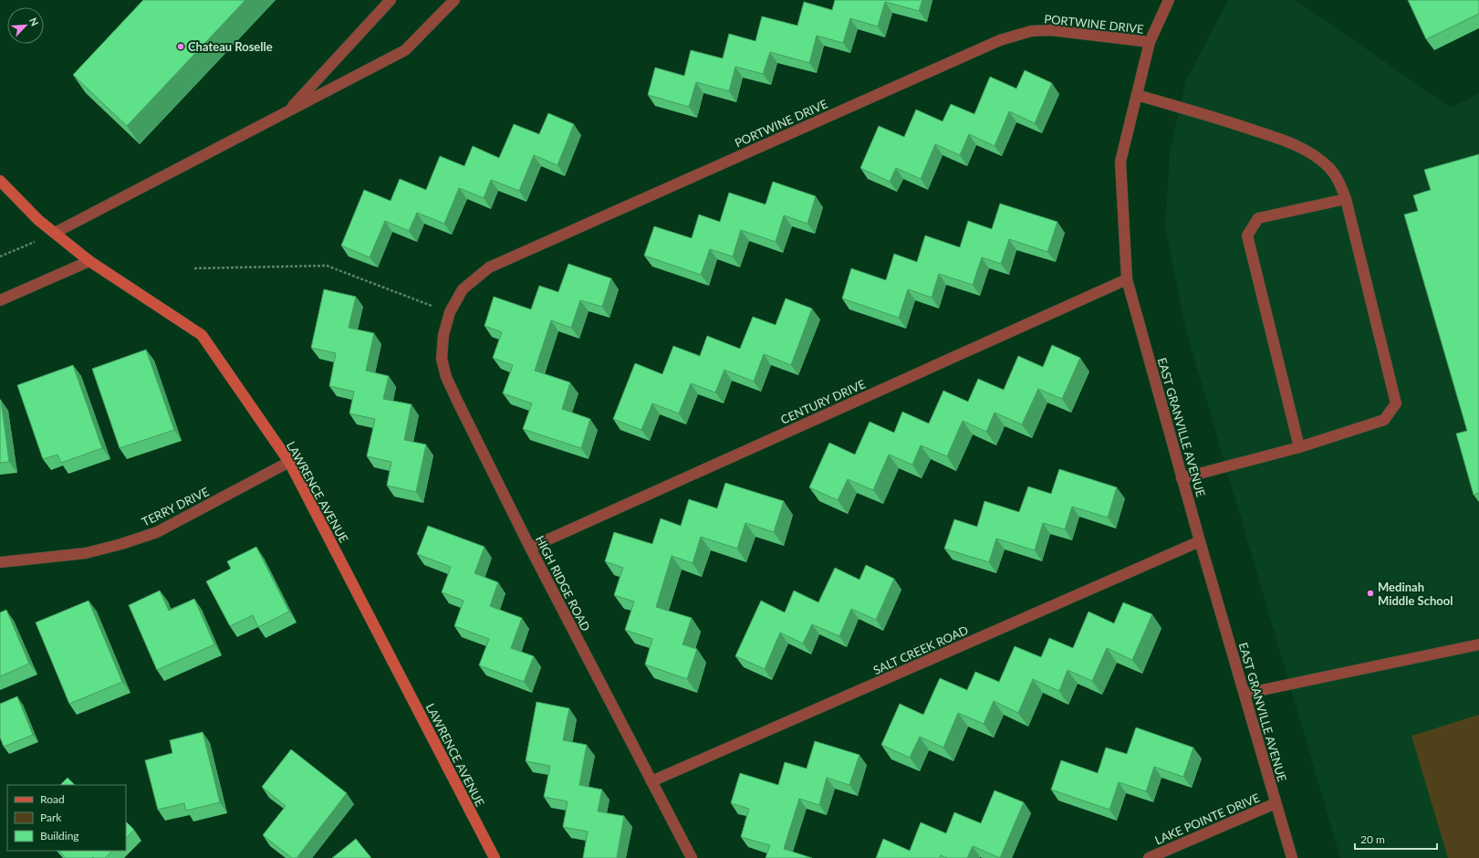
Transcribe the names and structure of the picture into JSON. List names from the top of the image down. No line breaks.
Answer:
{"streets":{"street":["PORTWINE DRIVE","CENTURY DRIVE","EAST GRANVILLE AVENUE","LAWRENCE AVENUE","TERRY DRIVE","HIGH RIDGE ROAD","SALT CREEK ROAD","LAKE POINTE DRIVE"]},"crossings":[["PORTWINE DRIVE","EAST GRANVILLE AVENUE"],["PORTWINE DRIVE","HIGH RIDGE ROAD"],["CENTURY DRIVE","EAST GRANVILLE AVENUE"],["CENTURY DRIVE","HIGH RIDGE ROAD"],["EAST GRANVILLE AVENUE","SALT CREEK ROAD"],["EAST GRANVILLE AVENUE","LAKE POINTE DRIVE"],["LAWRENCE AVENUE","TERRY DRIVE"],["HIGH RIDGE ROAD","SALT CREEK ROAD"]],"places":["Chateau Roselle","Medinah Middle School"],"legend":["Road","Park","Building"],"scale_bar":"20 m","north":"top right"}
